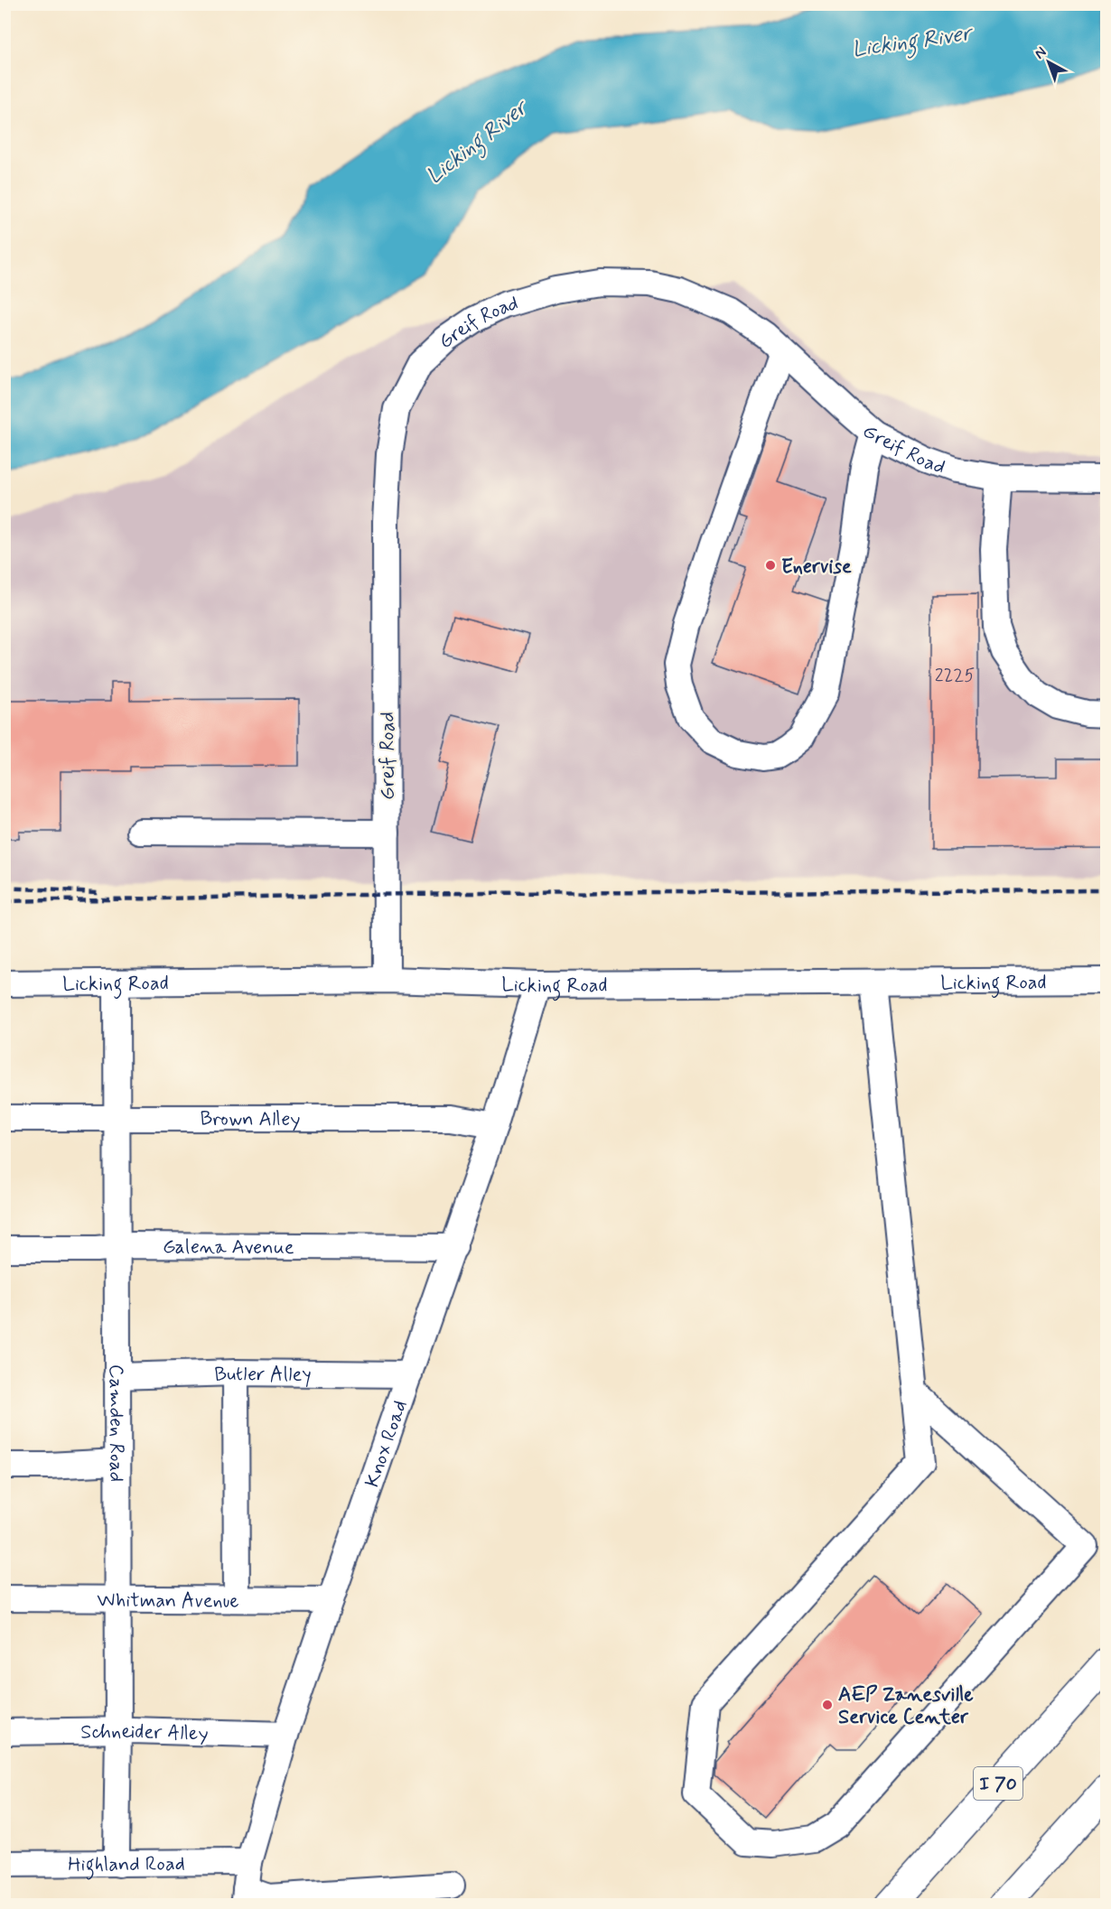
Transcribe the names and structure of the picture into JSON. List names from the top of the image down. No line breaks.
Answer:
{"streets":{"highway":["I 70"],"street":["Greif Road","Licking Road","Brown Alley","Galena Avenue","Butler Alley","Camden Road","Knox Road","Whitman Avenue","Schneider Alley","Highland Road"]},"crossings":[["Greif Road","Licking Road"],["Licking Road","Camden Road"],["Licking Road","Knox Road"],["Brown Alley","Camden Road"],["Brown Alley","Knox Road"],["Galena Avenue","Camden Road"],["Galena Avenue","Knox Road"],["Butler Alley","Camden Road"],["Butler Alley","Knox Road"],["Camden Road","Whitman Avenue"],["Camden Road","Schneider Alley"],["Camden Road","Highland Road"],["Knox Road","Whitman Avenue"],["Knox Road","Schneider Alley"],["Knox Road","Highland Road"]],"water":["Licking River"],"places":["Enervise","AEP Zanesville Service Center"],"house_numbers":["2225"],"north":"top left"}
